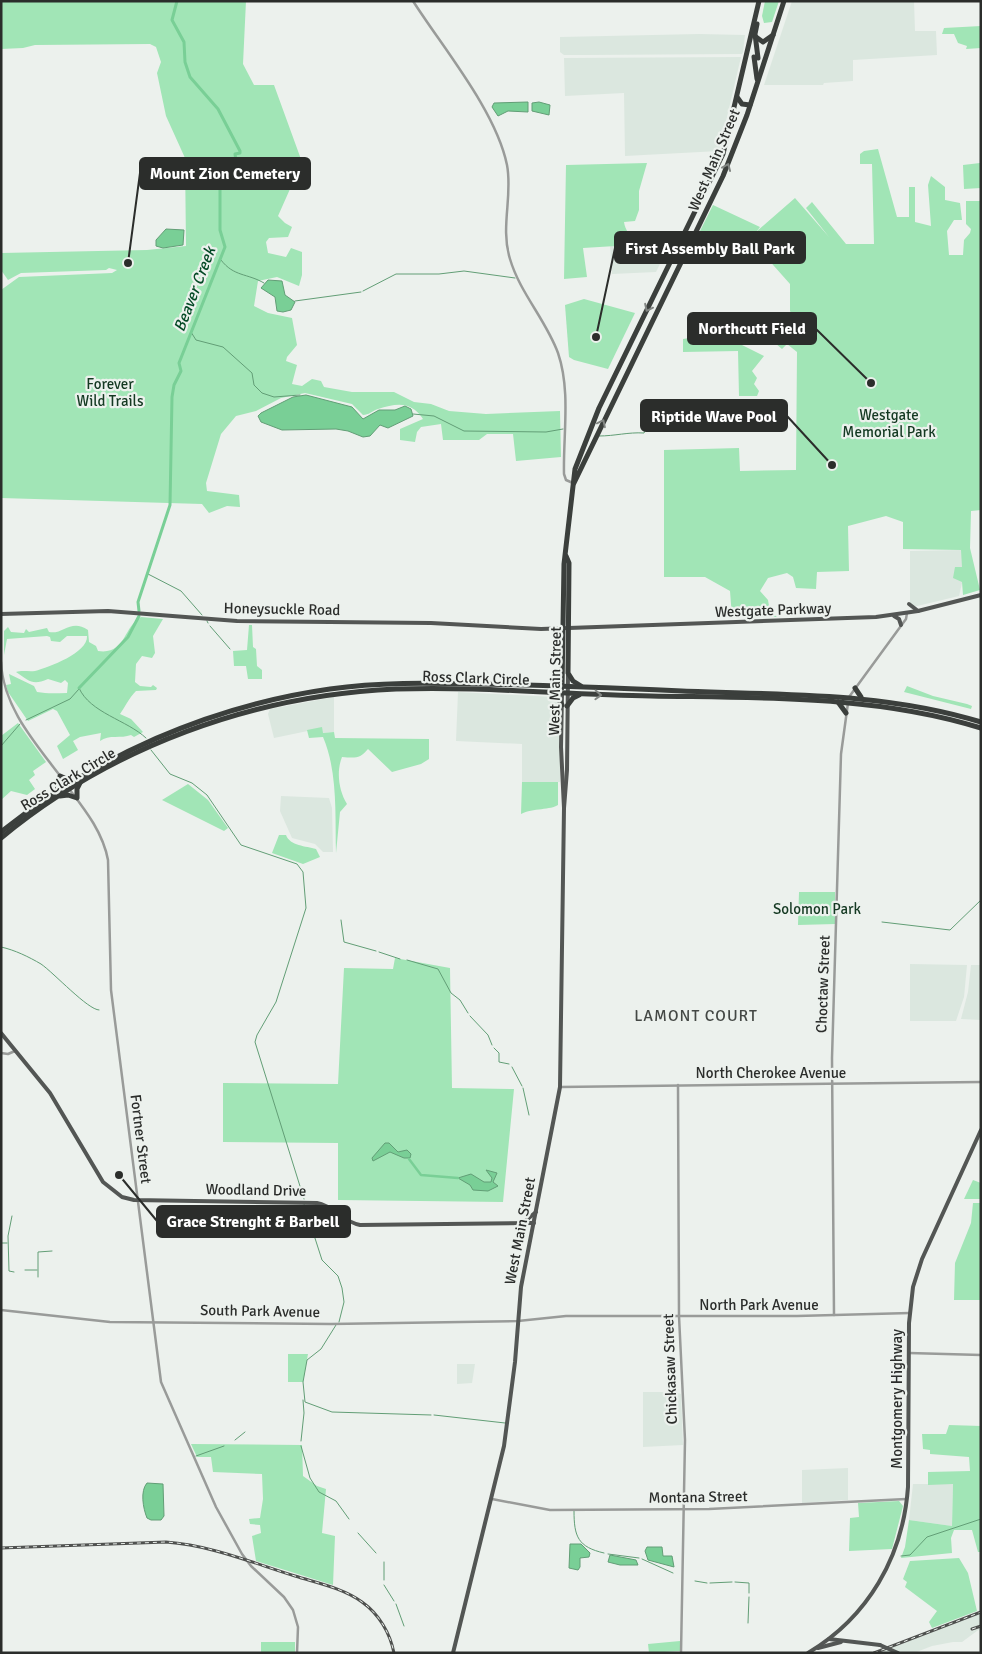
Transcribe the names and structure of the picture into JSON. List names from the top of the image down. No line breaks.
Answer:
{"streets":{"highway":["West Main Street","Ross Clark Circle"],"main road":["Honeysuckle Road","Westgate Parkway","Woodland Drive","Montgomery Highway"],"street":["Choctaw Street","North Cherokee Avenue","Fortner Street","North Park Avenue","South Park Avenue","Chickasaw Street","Montana Street"]},"crossings":[["West Main Street","Honeysuckle Road"],["West Main Street","Westgate Parkway"],["West Main Street","Ross Clark Circle"],["West Main Street","North Cherokee Avenue"],["West Main Street","Woodland Drive"],["West Main Street","North Park Avenue"],["West Main Street","South Park Avenue"],["West Main Street","Montana Street"],["Honeysuckle Road","Westgate Parkway"],["Westgate Parkway","Choctaw Street"],["Ross Clark Circle","Choctaw Street"],["Ross Clark Circle","Fortner Street"],["Choctaw Street","North Cherokee Avenue"],["Choctaw Street","North Park Avenue"],["North Cherokee Avenue","Chickasaw Street"],["Fortner Street","Woodland Drive"],["Fortner Street","South Park Avenue"],["North Park Avenue","South Park Avenue"],["North Park Avenue","Chickasaw Street"],["North Park Avenue","Montgomery Highway"],["Chickasaw Street","Montana Street"],["Montgomery Highway","Montana Street"]],"districts":["LAMONT COURT"],"water":["Beaver Creek"],"parks":["Forever Wild Trails","Westgate Memorial Park","Solomon Park"],"places":["Mount Zion Cemetery","First Assembly Ball Park","Northcutt Field","Riptide Wave Pool","Grace Strenght & Barbell"]}
